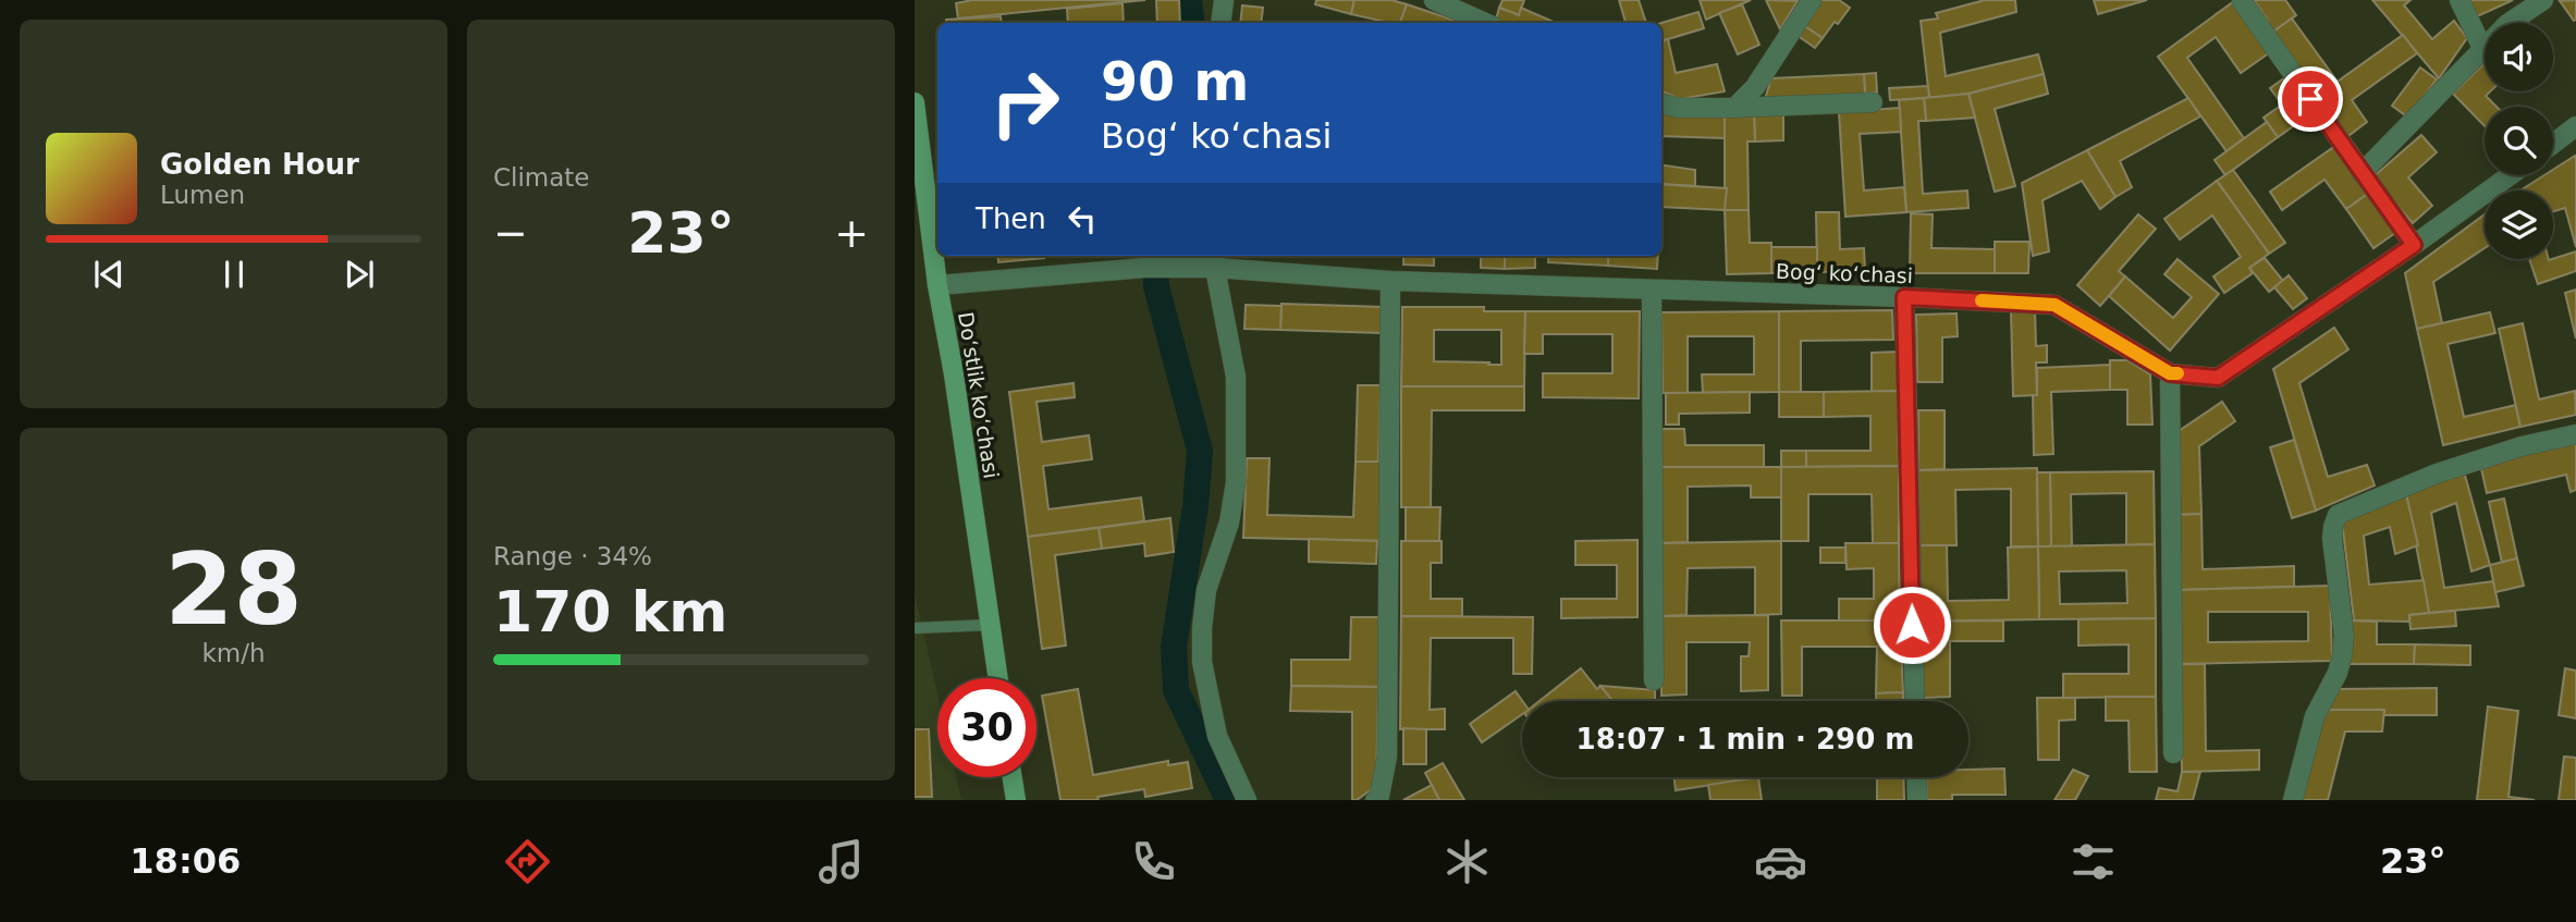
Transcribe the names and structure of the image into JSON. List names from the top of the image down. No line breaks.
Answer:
{"streets":{"street":["Bogʻ koʻchasi","Doʻstlik koʻchasi"]},"crossings":[["Bogʻ koʻchasi","Doʻstlik koʻchasi"]],"page":{"tile":["Climate",["28","km/h"],["Range · 34%","170 km"]],"turn":["90 m","Bogʻ koʻchasi"],"song":["Golden Hour","Lumen"],"then":"Then","heat":["−","23°","+"],"limit":"30","trip":"18:07 · 1 min · 290 m","tabs":["18:06","23°"]}}
